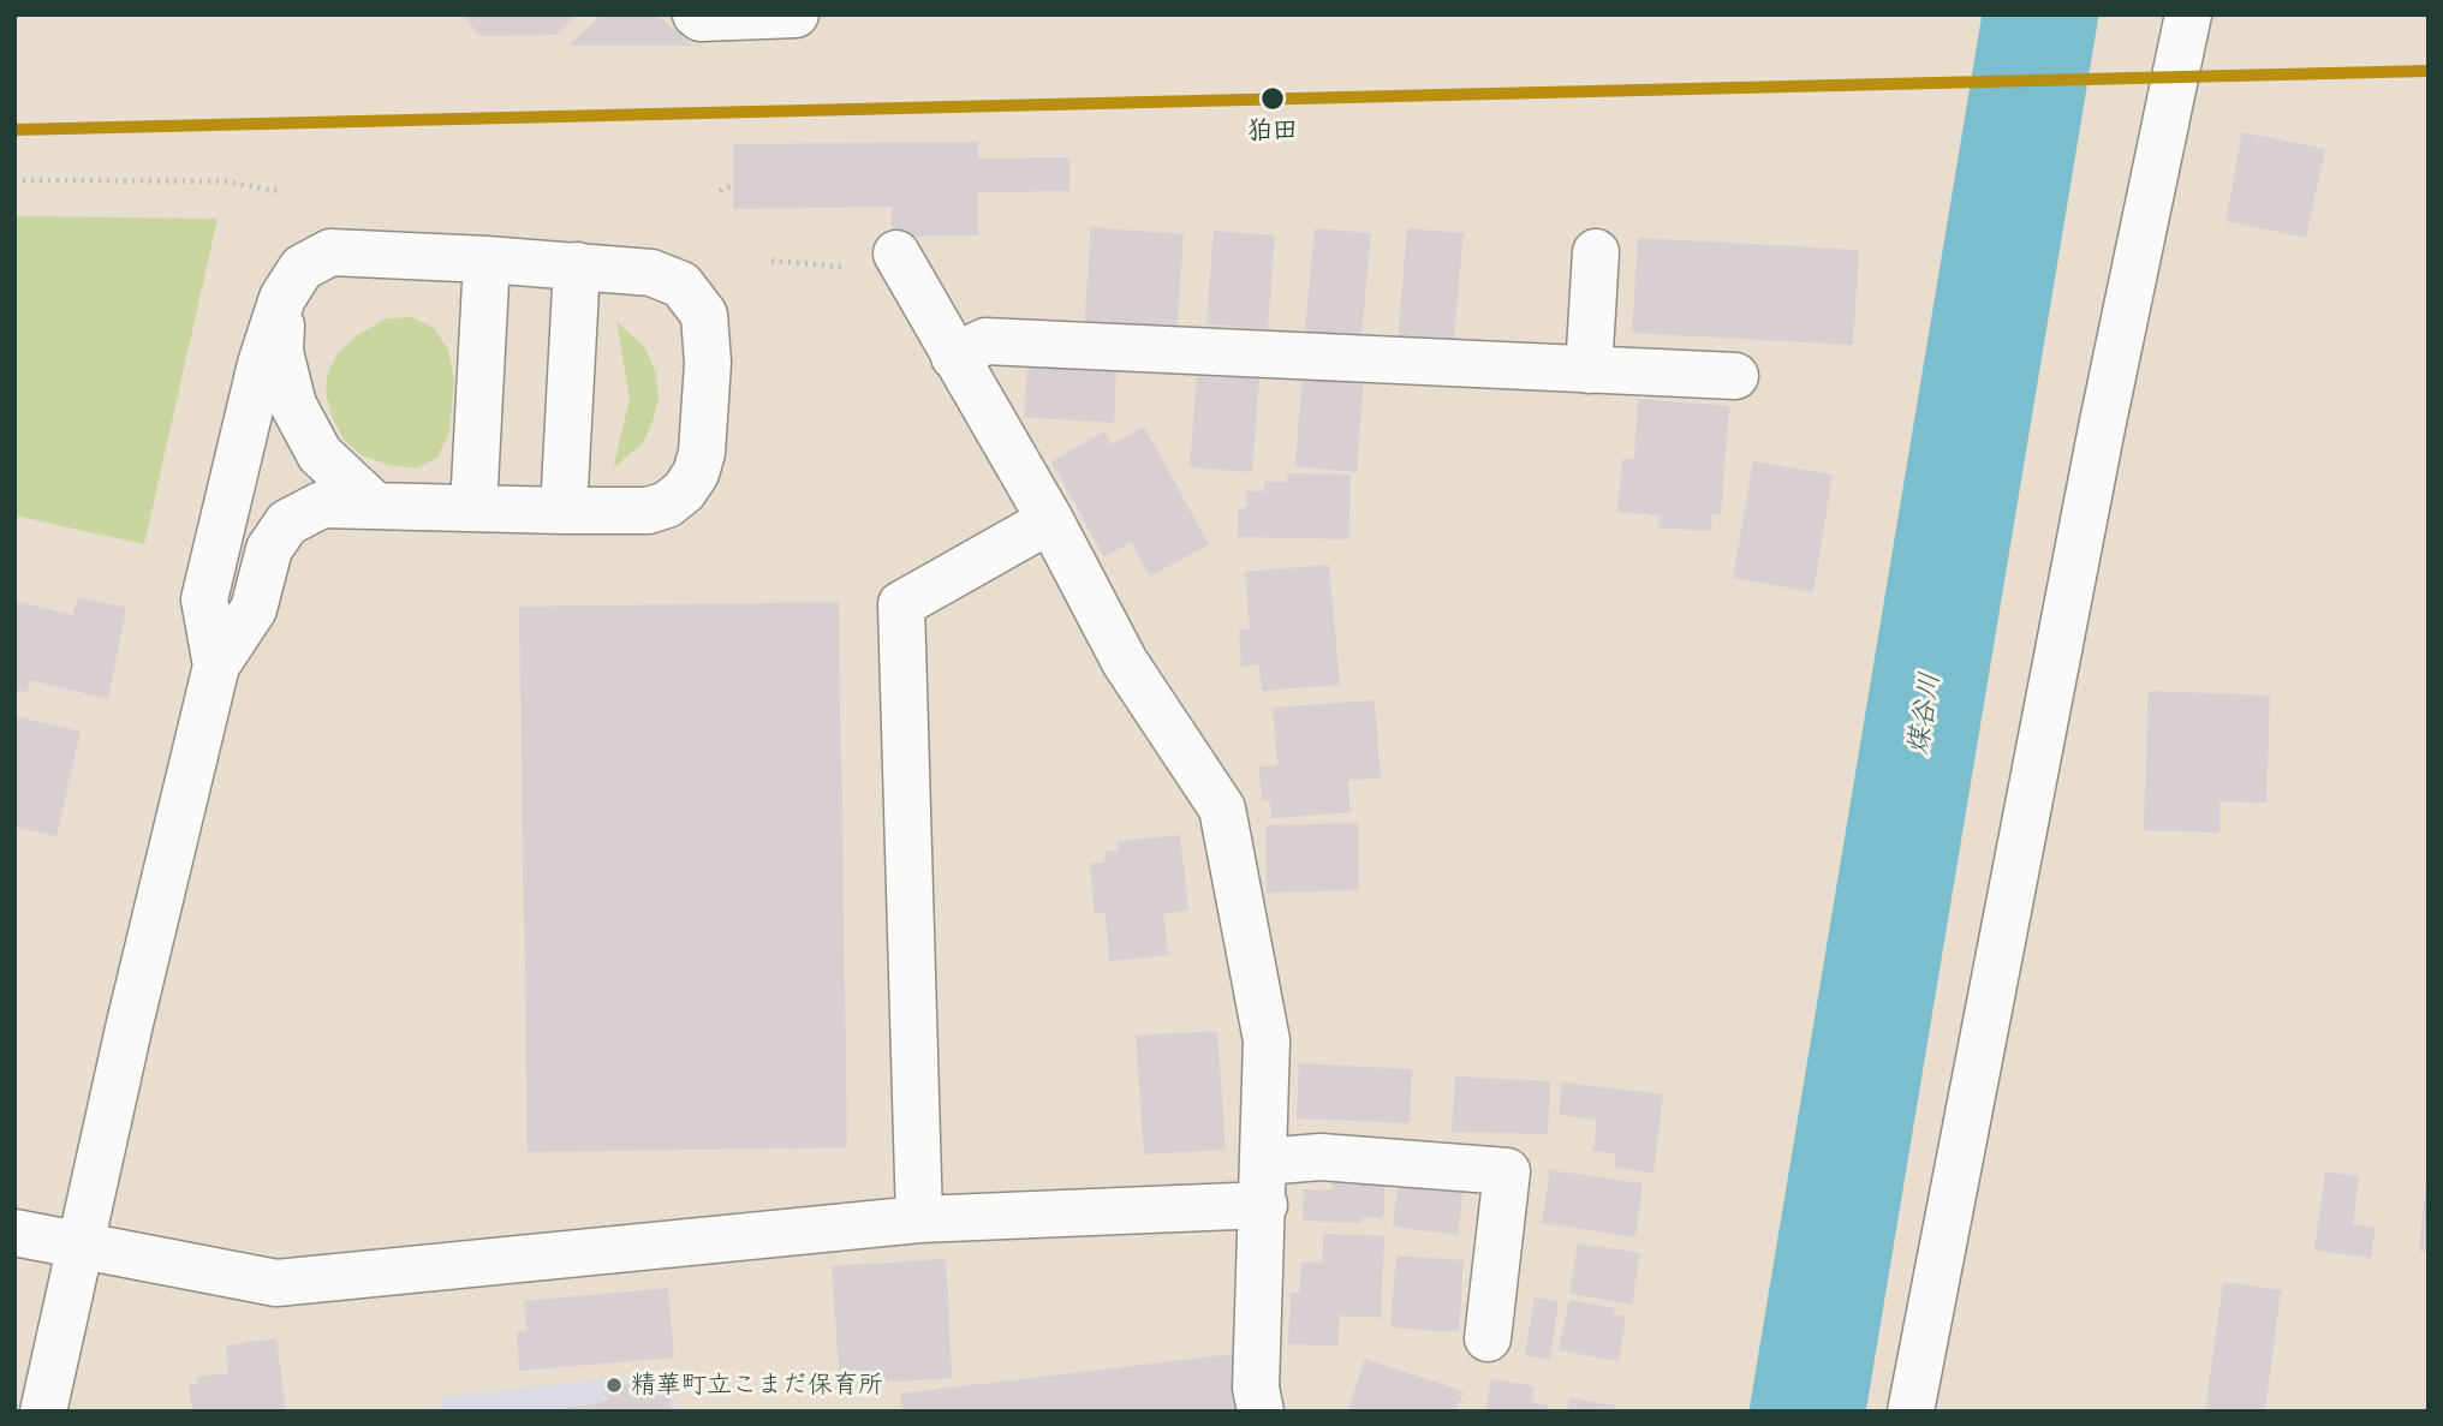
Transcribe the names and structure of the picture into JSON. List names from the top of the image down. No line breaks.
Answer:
{"water":["煤谷川"],"places":["狛田","精華町立こまだ保育所"]}
